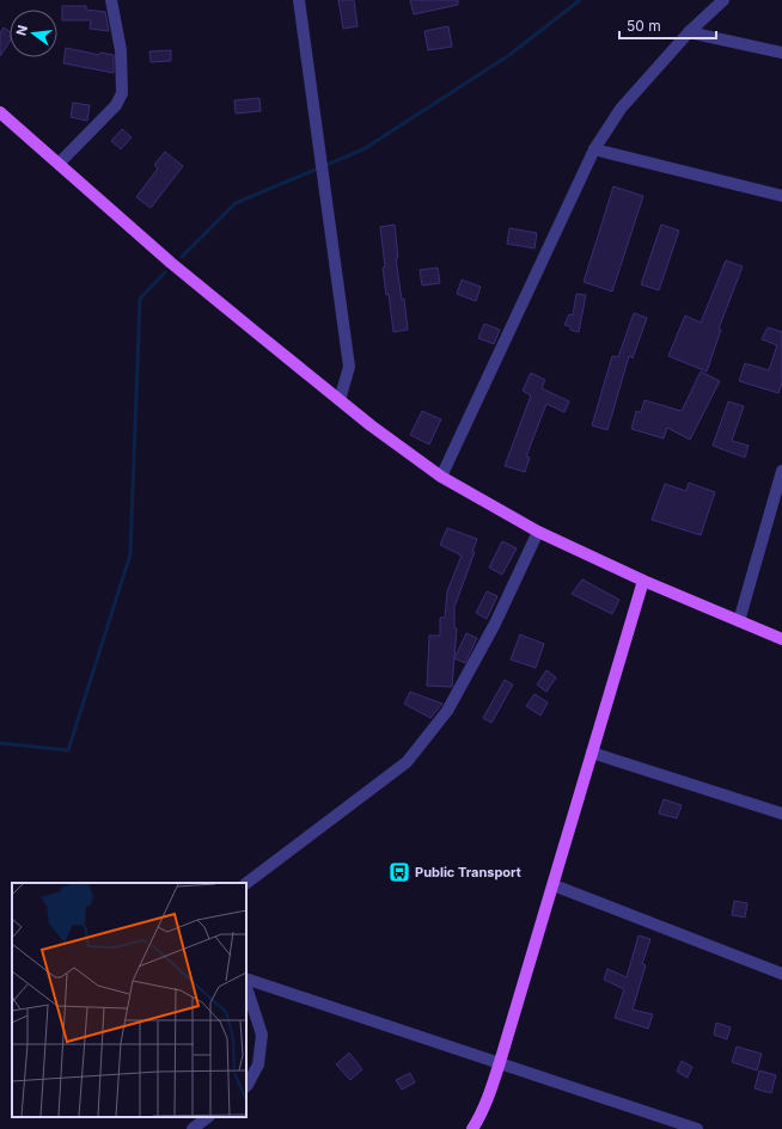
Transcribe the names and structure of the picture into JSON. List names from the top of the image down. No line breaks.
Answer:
{"places":{"bus stop":["Public Transport"]},"scale_bar":"50 m","north":"left"}
